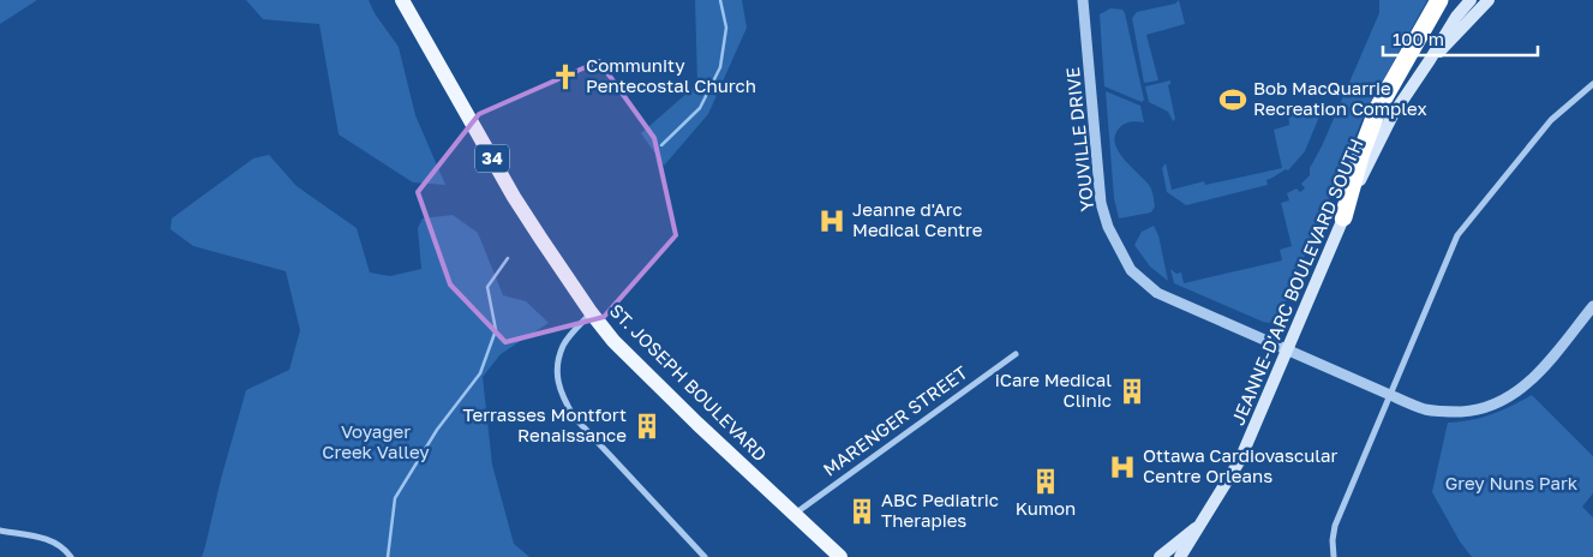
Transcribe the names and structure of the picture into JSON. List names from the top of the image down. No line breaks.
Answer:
{"streets":{"main road":["34","JEANNE-D'ARC BOULEVARD SOUTH","ST. JOSEPH BOULEVARD"],"street":["YOUVILLE DRIVE","MARENGER STREET"]},"crossings":[["YOUVILLE DRIVE","JEANNE-D'ARC BOULEVARD SOUTH"],["ST. JOSEPH BOULEVARD","MARENGER STREET"]],"parks":["Voyager Creek Valley","Grey Nuns Park"],"places":{"church":["Community Pentecostal Church"],"sports":["Bob MacQuarrie Recreation Complex"],"hospital":["Jeanne d'Arc Medical Centre","Ottawa Cardiovascular Centre Orleans"],"building":["iCare Medical Clinic","Terrasses Montfort Renaissance","Kumon","ABC Pediatric Therapies"]},"scale_bar":"100 m"}
